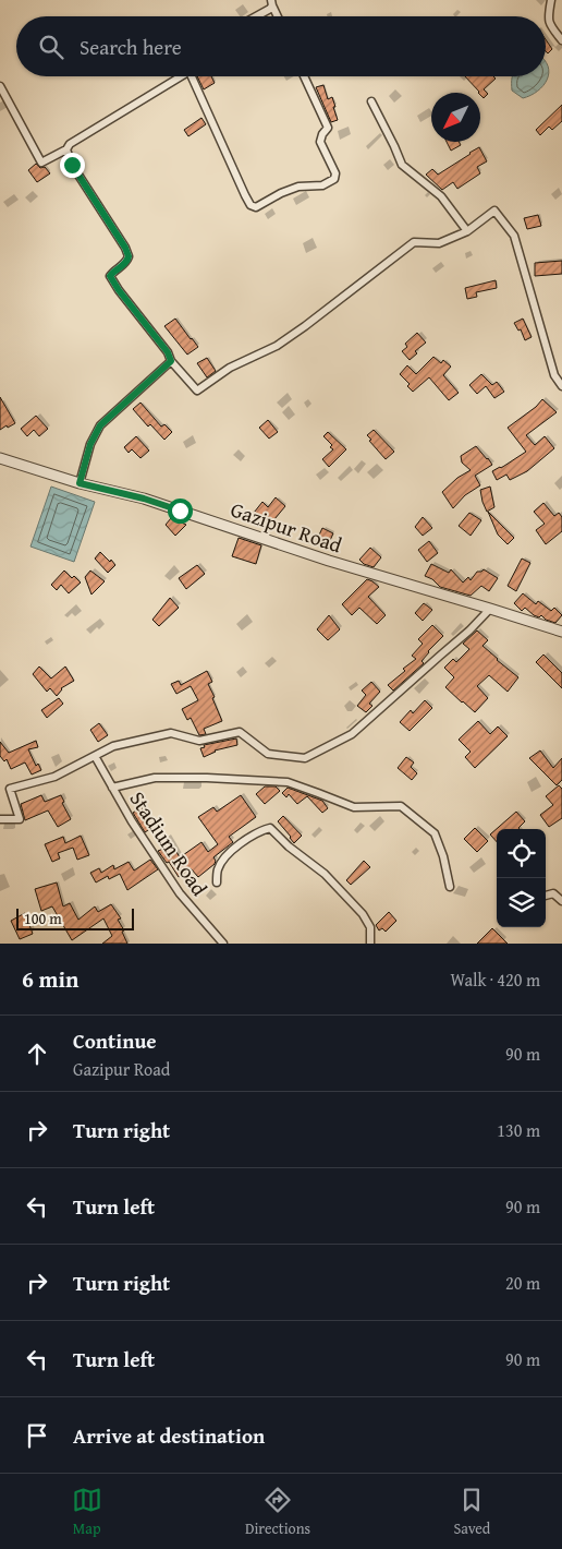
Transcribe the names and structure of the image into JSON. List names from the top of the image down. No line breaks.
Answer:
{"streets":{"street":["Gazipur Road","Stadium Road"]},"scale_bar":"100 m","north":"bottom left","page":{"search":"Search here","scale":"100 m","heading":["6 min","Walk · 420 m"],"list":[["Continue","Gazipur Road","90 m"],["Turn right","130 m"],["Turn left","90 m"],["Turn right","20 m"],["Turn left","90 m"],"Arrive at destination"],"nav":["Map","Directions","Saved"]}}
